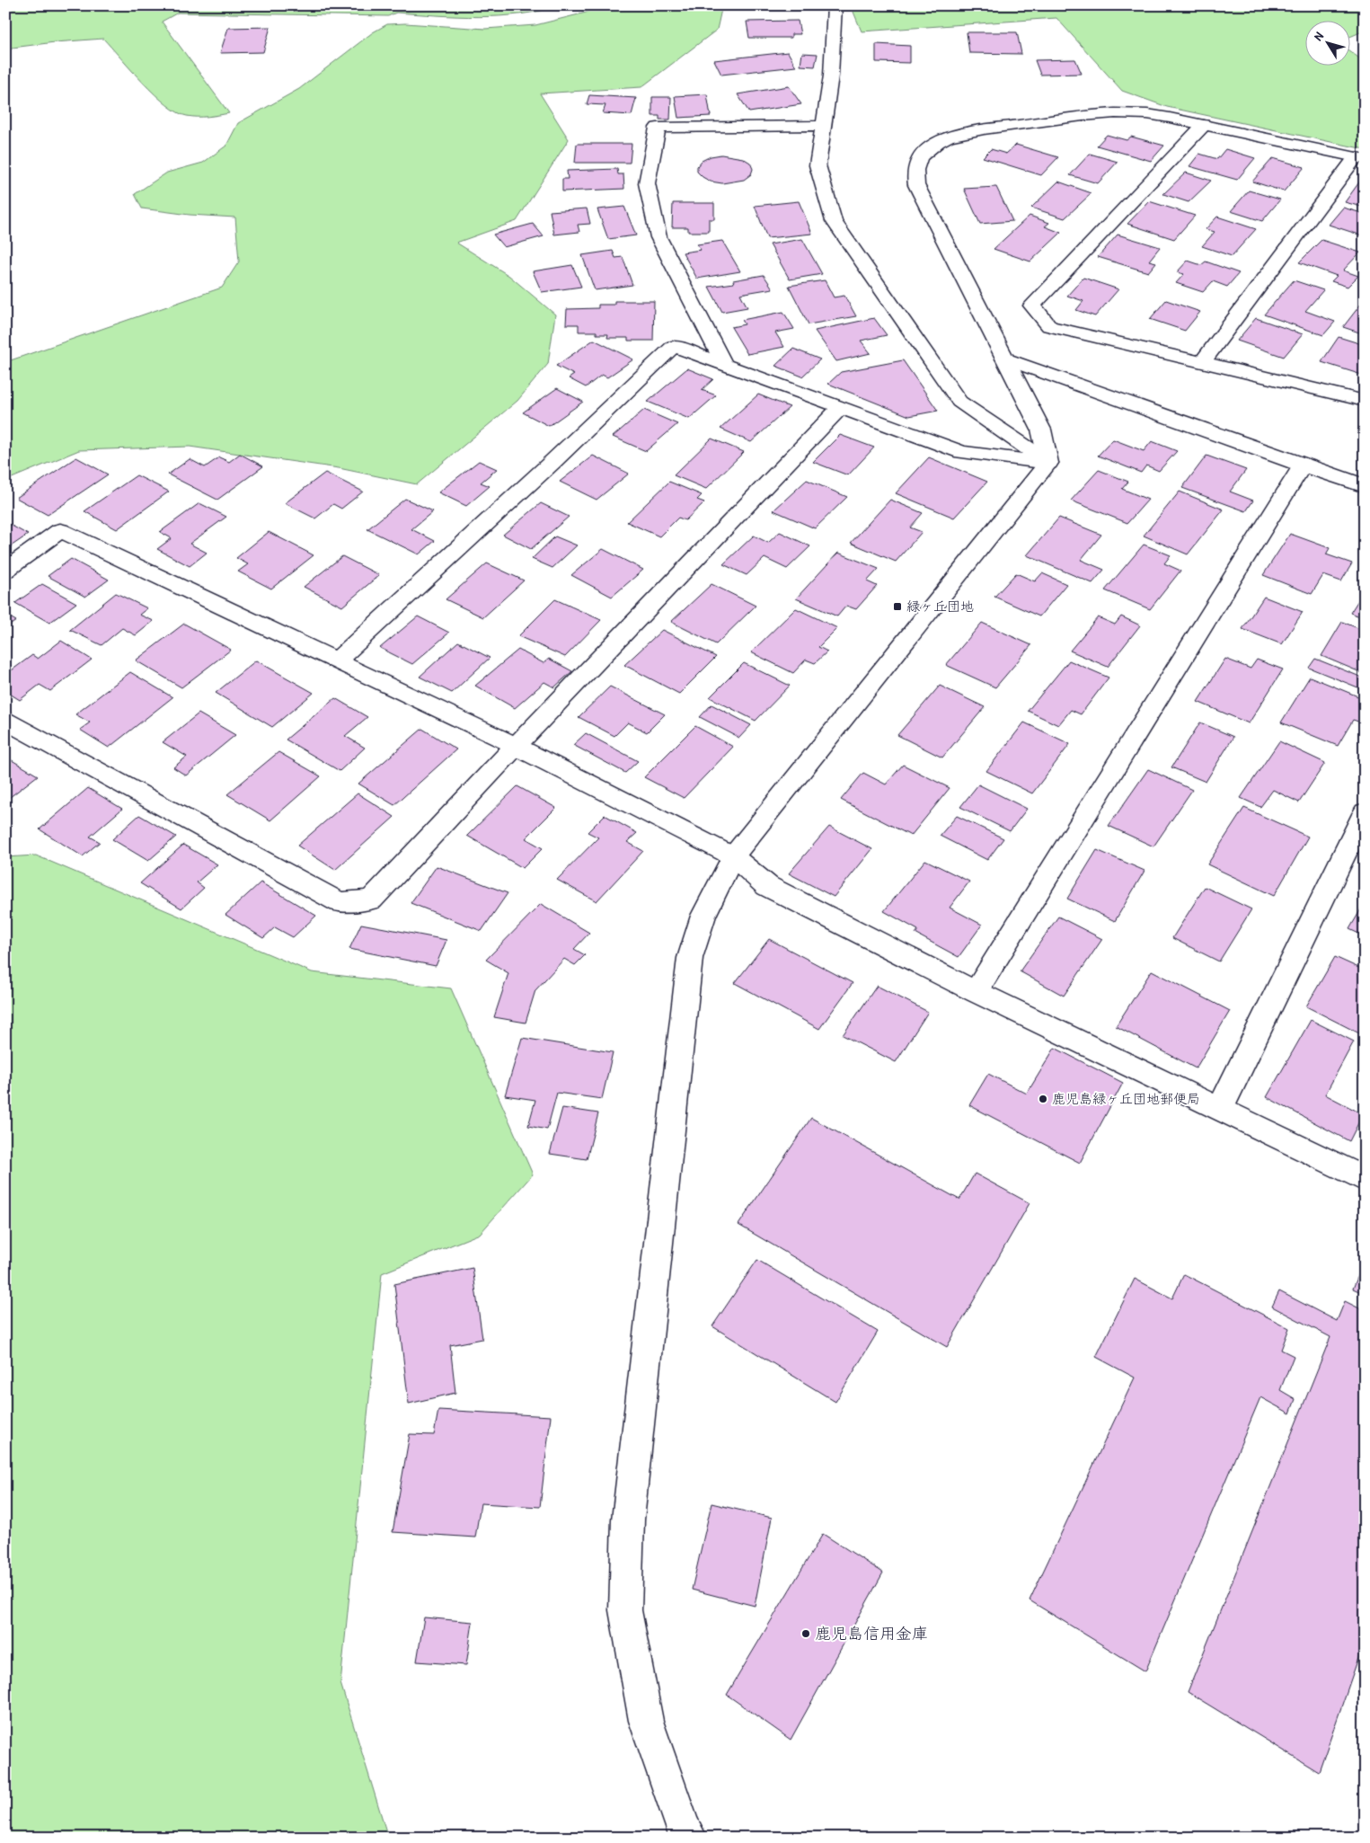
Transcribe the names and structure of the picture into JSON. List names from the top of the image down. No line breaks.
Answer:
{"places":{"transit":["緑ヶ丘団地"],"other":["鹿児島緑ヶ丘団地郵便局","鹿児島信用金庫"]},"north":"top left"}
